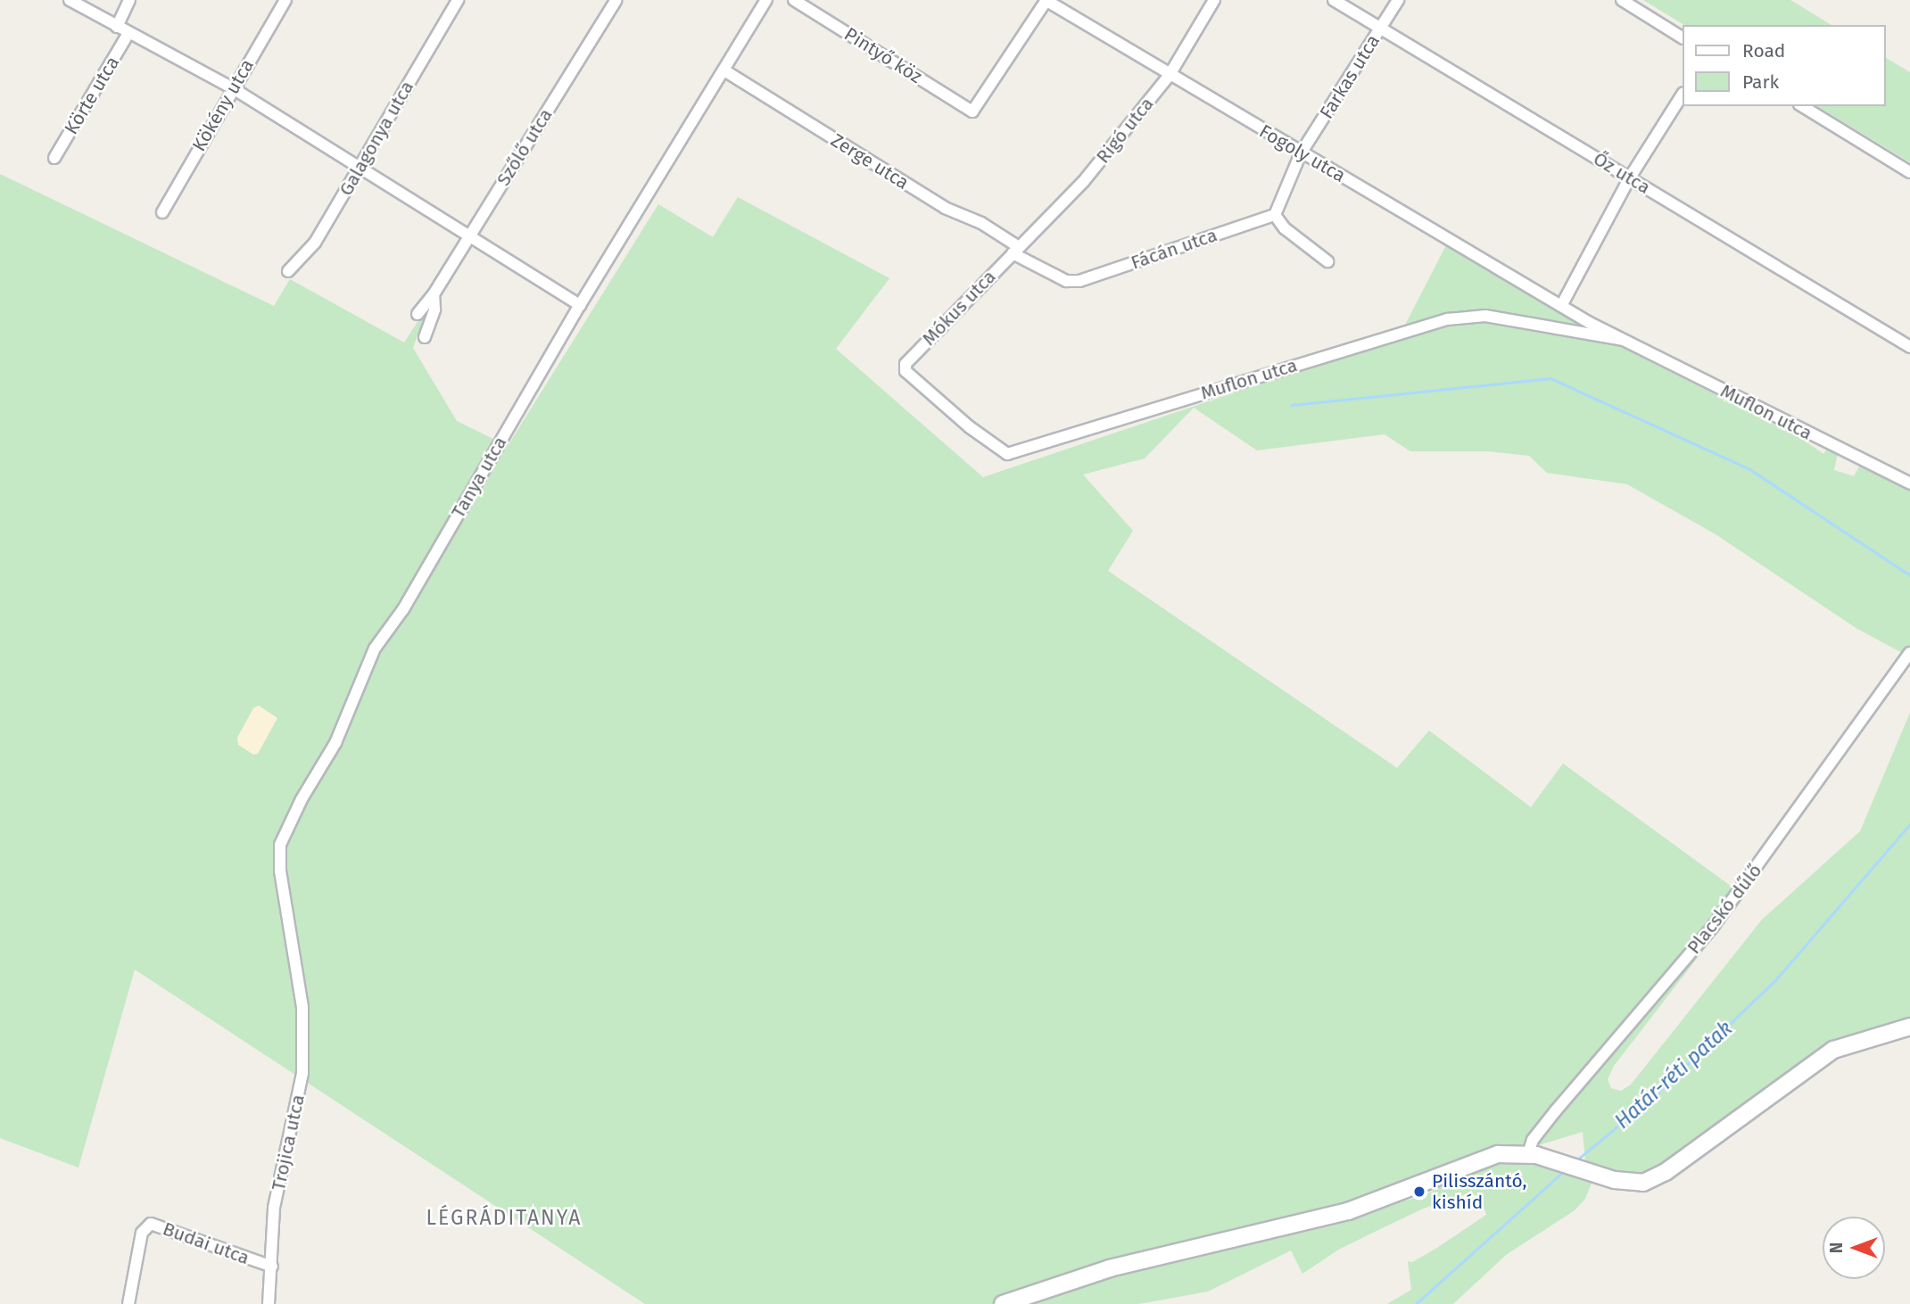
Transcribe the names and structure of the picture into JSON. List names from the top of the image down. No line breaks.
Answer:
{"streets":{"street":["Pintyő köz","Farkas utca","Körte utca","Kökény utca","Rigó utca","Galagonya utca","Szőlő utca","Fogoly utca","Zerge utca","Őz utca","Fácán utca","Mókus utca","Muflon utca","Tanya utca","Placskó dűlő","Trojica utca","Budai utca"]},"crossings":[["Pintyő köz","Fogoly utca"],["Farkas utca","Fogoly utca"],["Farkas utca","Őz utca"],["Rigó utca","Fogoly utca"],["Rigó utca","Zerge utca"],["Rigó utca","Fácán utca"],["Rigó utca","Mókus utca"],["Fogoly utca","Muflon utca"],["Zerge utca","Fácán utca"],["Zerge utca","Mókus utca"],["Zerge utca","Tanya utca"],["Fácán utca","Mókus utca"],["Mókus utca","Muflon utca"],["Tanya utca","Trojica utca"],["Trojica utca","Budai utca"]],"districts":["LÉGRÁDITANYA"],"water":["Határ-réti patak"],"places":["Pilisszántó, kishíd"],"legend":["Road","Park"],"north":"left"}
